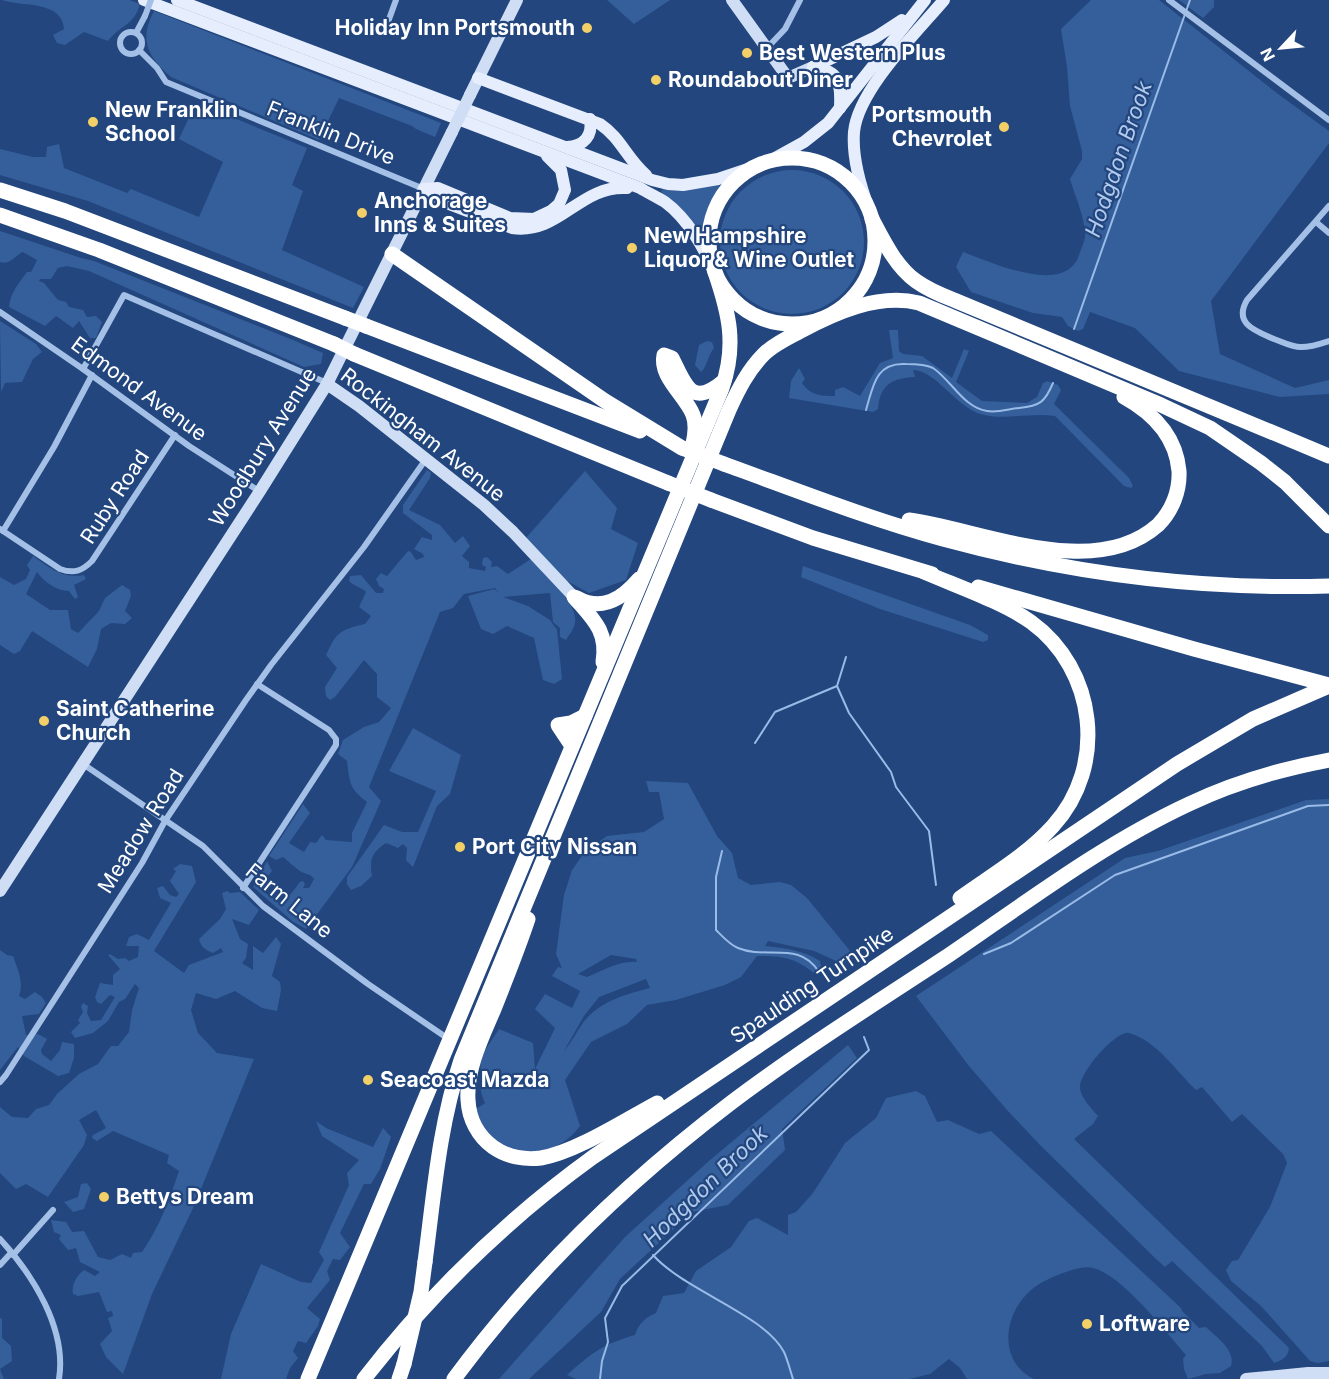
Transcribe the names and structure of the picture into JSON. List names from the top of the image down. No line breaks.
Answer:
{"streets":{"highway":["Spaulding Turnpike"],"street":["Franklin Drive","Edmond Avenue","Rockingham Avenue","Woodbury Avenue","Ruby Road","Meadow Road","Farm Lane"]},"crossings":[["Franklin Drive","Woodbury Avenue"],["Edmond Avenue","Rockingham Avenue"],["Edmond Avenue","Woodbury Avenue"],["Edmond Avenue","Ruby Road"],["Rockingham Avenue","Woodbury Avenue"],["Rockingham Avenue","Meadow Road"],["Woodbury Avenue","Farm Lane"],["Meadow Road","Farm Lane"]],"water":["Hodgdon Brook"],"places":["Holiday Inn Portsmouth","Best Western Plus","Roundabout Diner","New Franklin School","Portsmouth Chevrolet","Anchorage Inns & Suites","New Hampshire Liquor & Wine Outlet","Saint Catherine Church","Port City Nissan","Seacoast Mazda","Bettys Dream","Loftware"],"north":"bottom left"}
